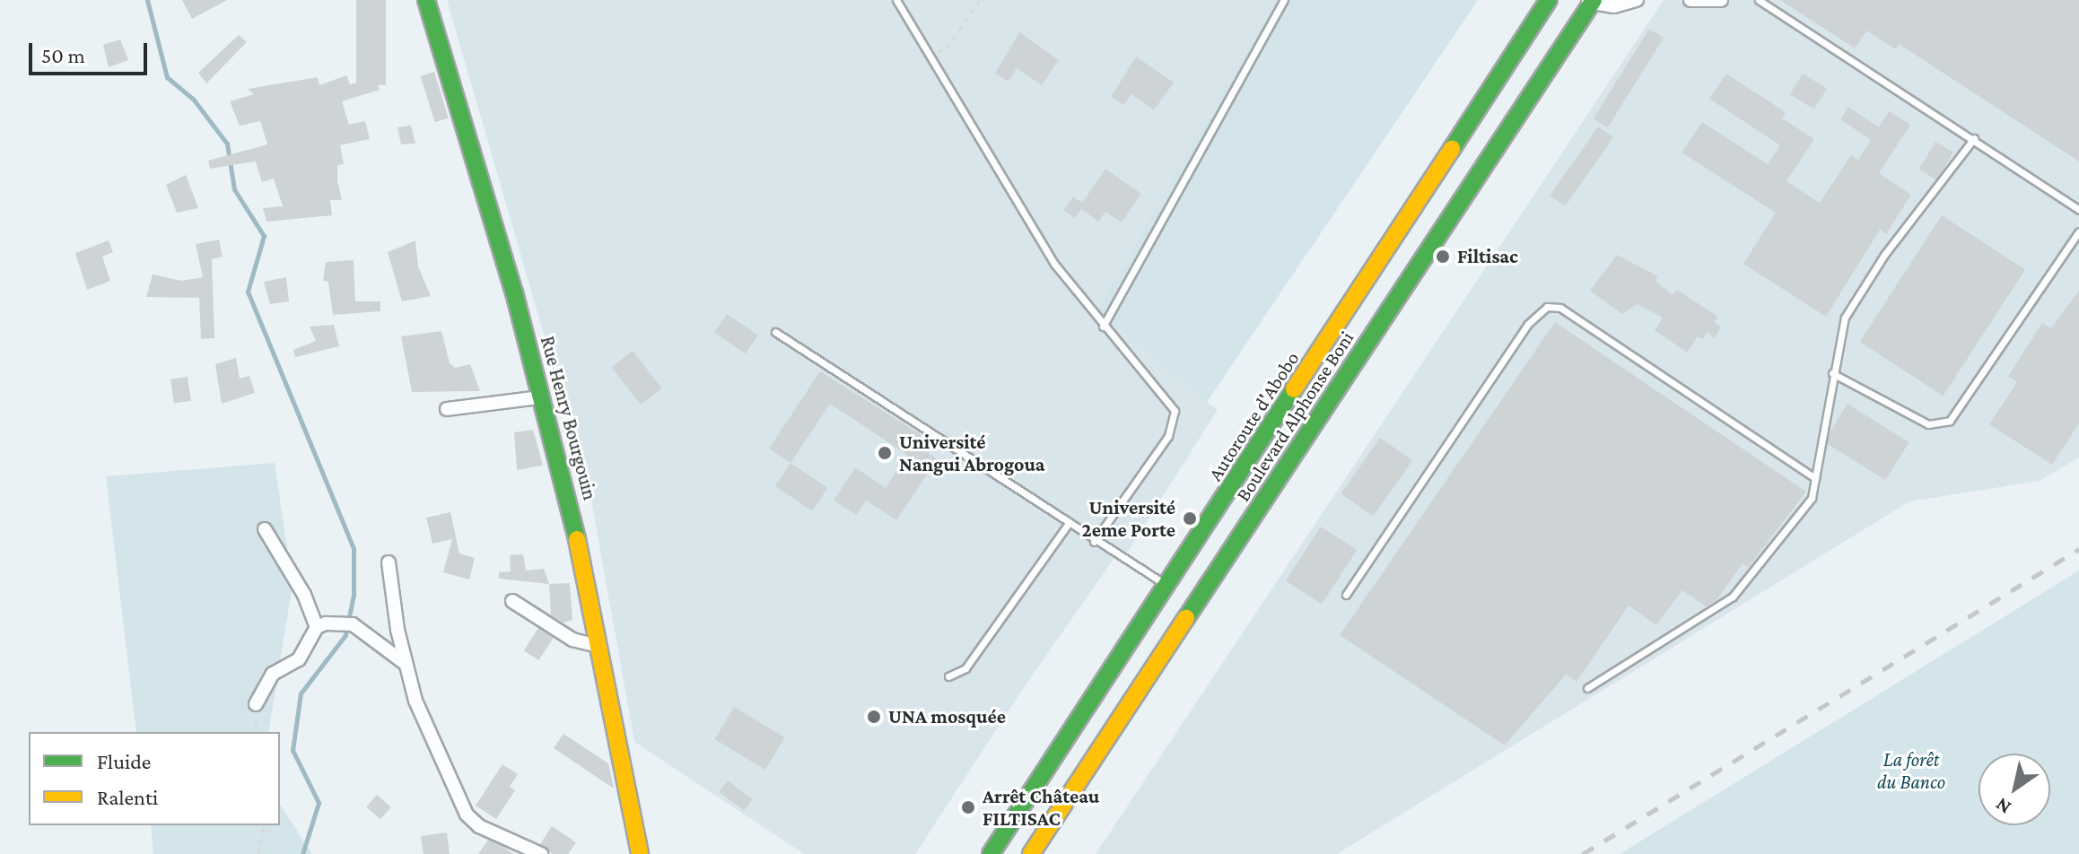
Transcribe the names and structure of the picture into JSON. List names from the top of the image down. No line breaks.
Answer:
{"streets":{"main road":["Autoroute d'Abobo","Boulevard Alphonse Boni","Rue Henry Bourgouin"]},"parks":["La forêt du Banco"],"places":["Filtisac","Université Nangui Abrogoua","Université 2eme Porte","UNA mosquée","Arrêt Château FILTISAC"],"legend":["Fluide","Ralenti"],"scale_bar":"50 m","north":"bottom left"}
